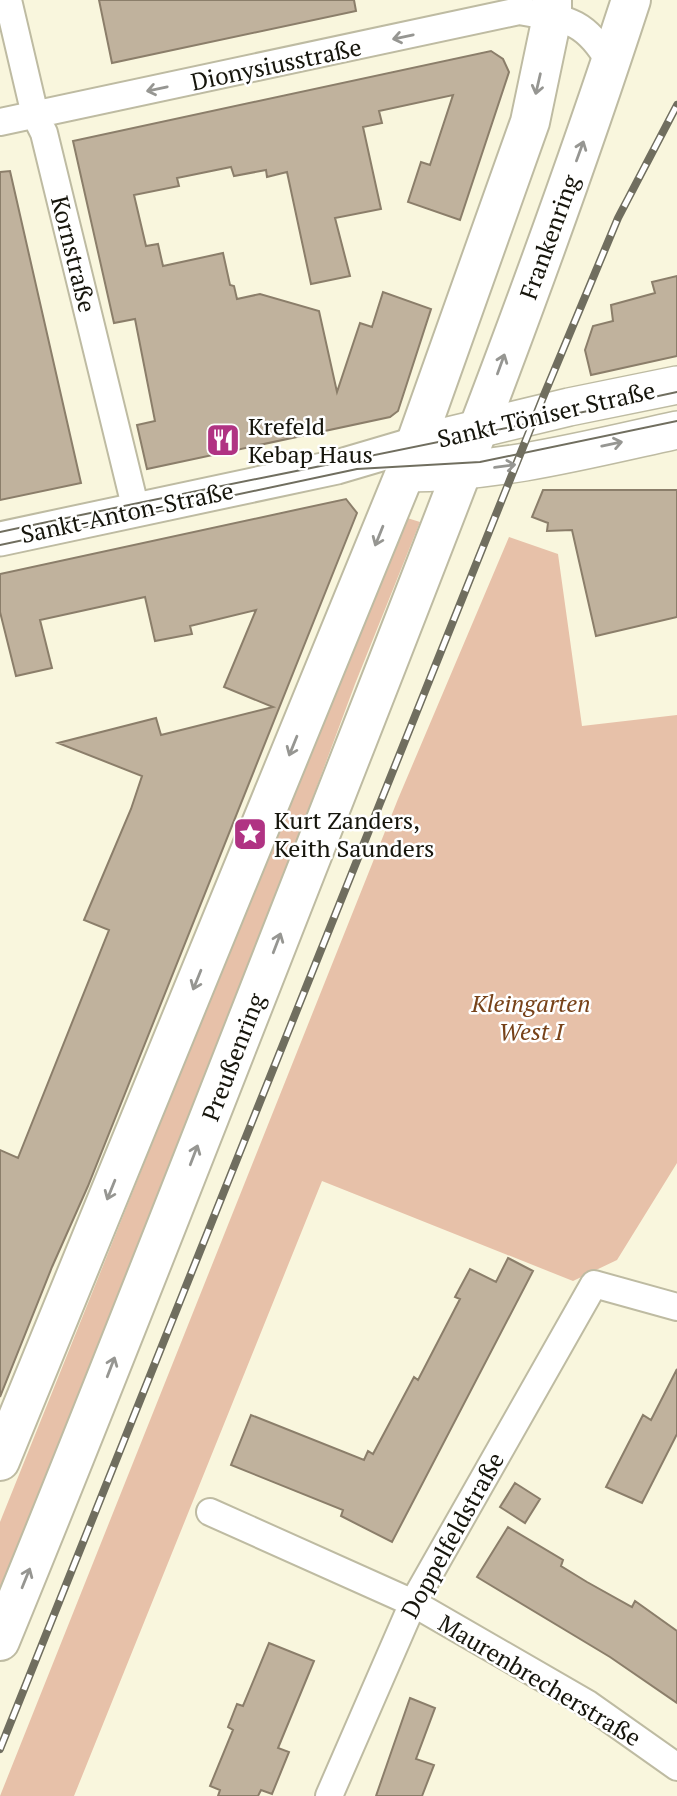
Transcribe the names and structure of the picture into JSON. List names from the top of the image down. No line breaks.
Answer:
{"streets":{"main road":["Frankenring","Sankt Töniser Straße","Preußenring"],"street":["Dionysiusstraße","Kornstraße","Sankt-Anton-Straße","Doppelfeldstraße","Maurenbrecherstraße"]},"crossings":[["Dionysiusstraße","Frankenring"],["Dionysiusstraße","Kornstraße"],["Frankenring","Sankt Töniser Straße"],["Frankenring","Preußenring"],["Kornstraße","Sankt-Anton-Straße"],["Sankt Töniser Straße","Sankt-Anton-Straße"],["Sankt Töniser Straße","Preußenring"],["Doppelfeldstraße","Maurenbrecherstraße"]],"one_way":["Dionysiusstraße"],"parks":["Kleingarten West I"],"places":{"restaurant":["Krefeld Kebap Haus"],"place":["Kurt Zanders, Keith Saunders"]}}
